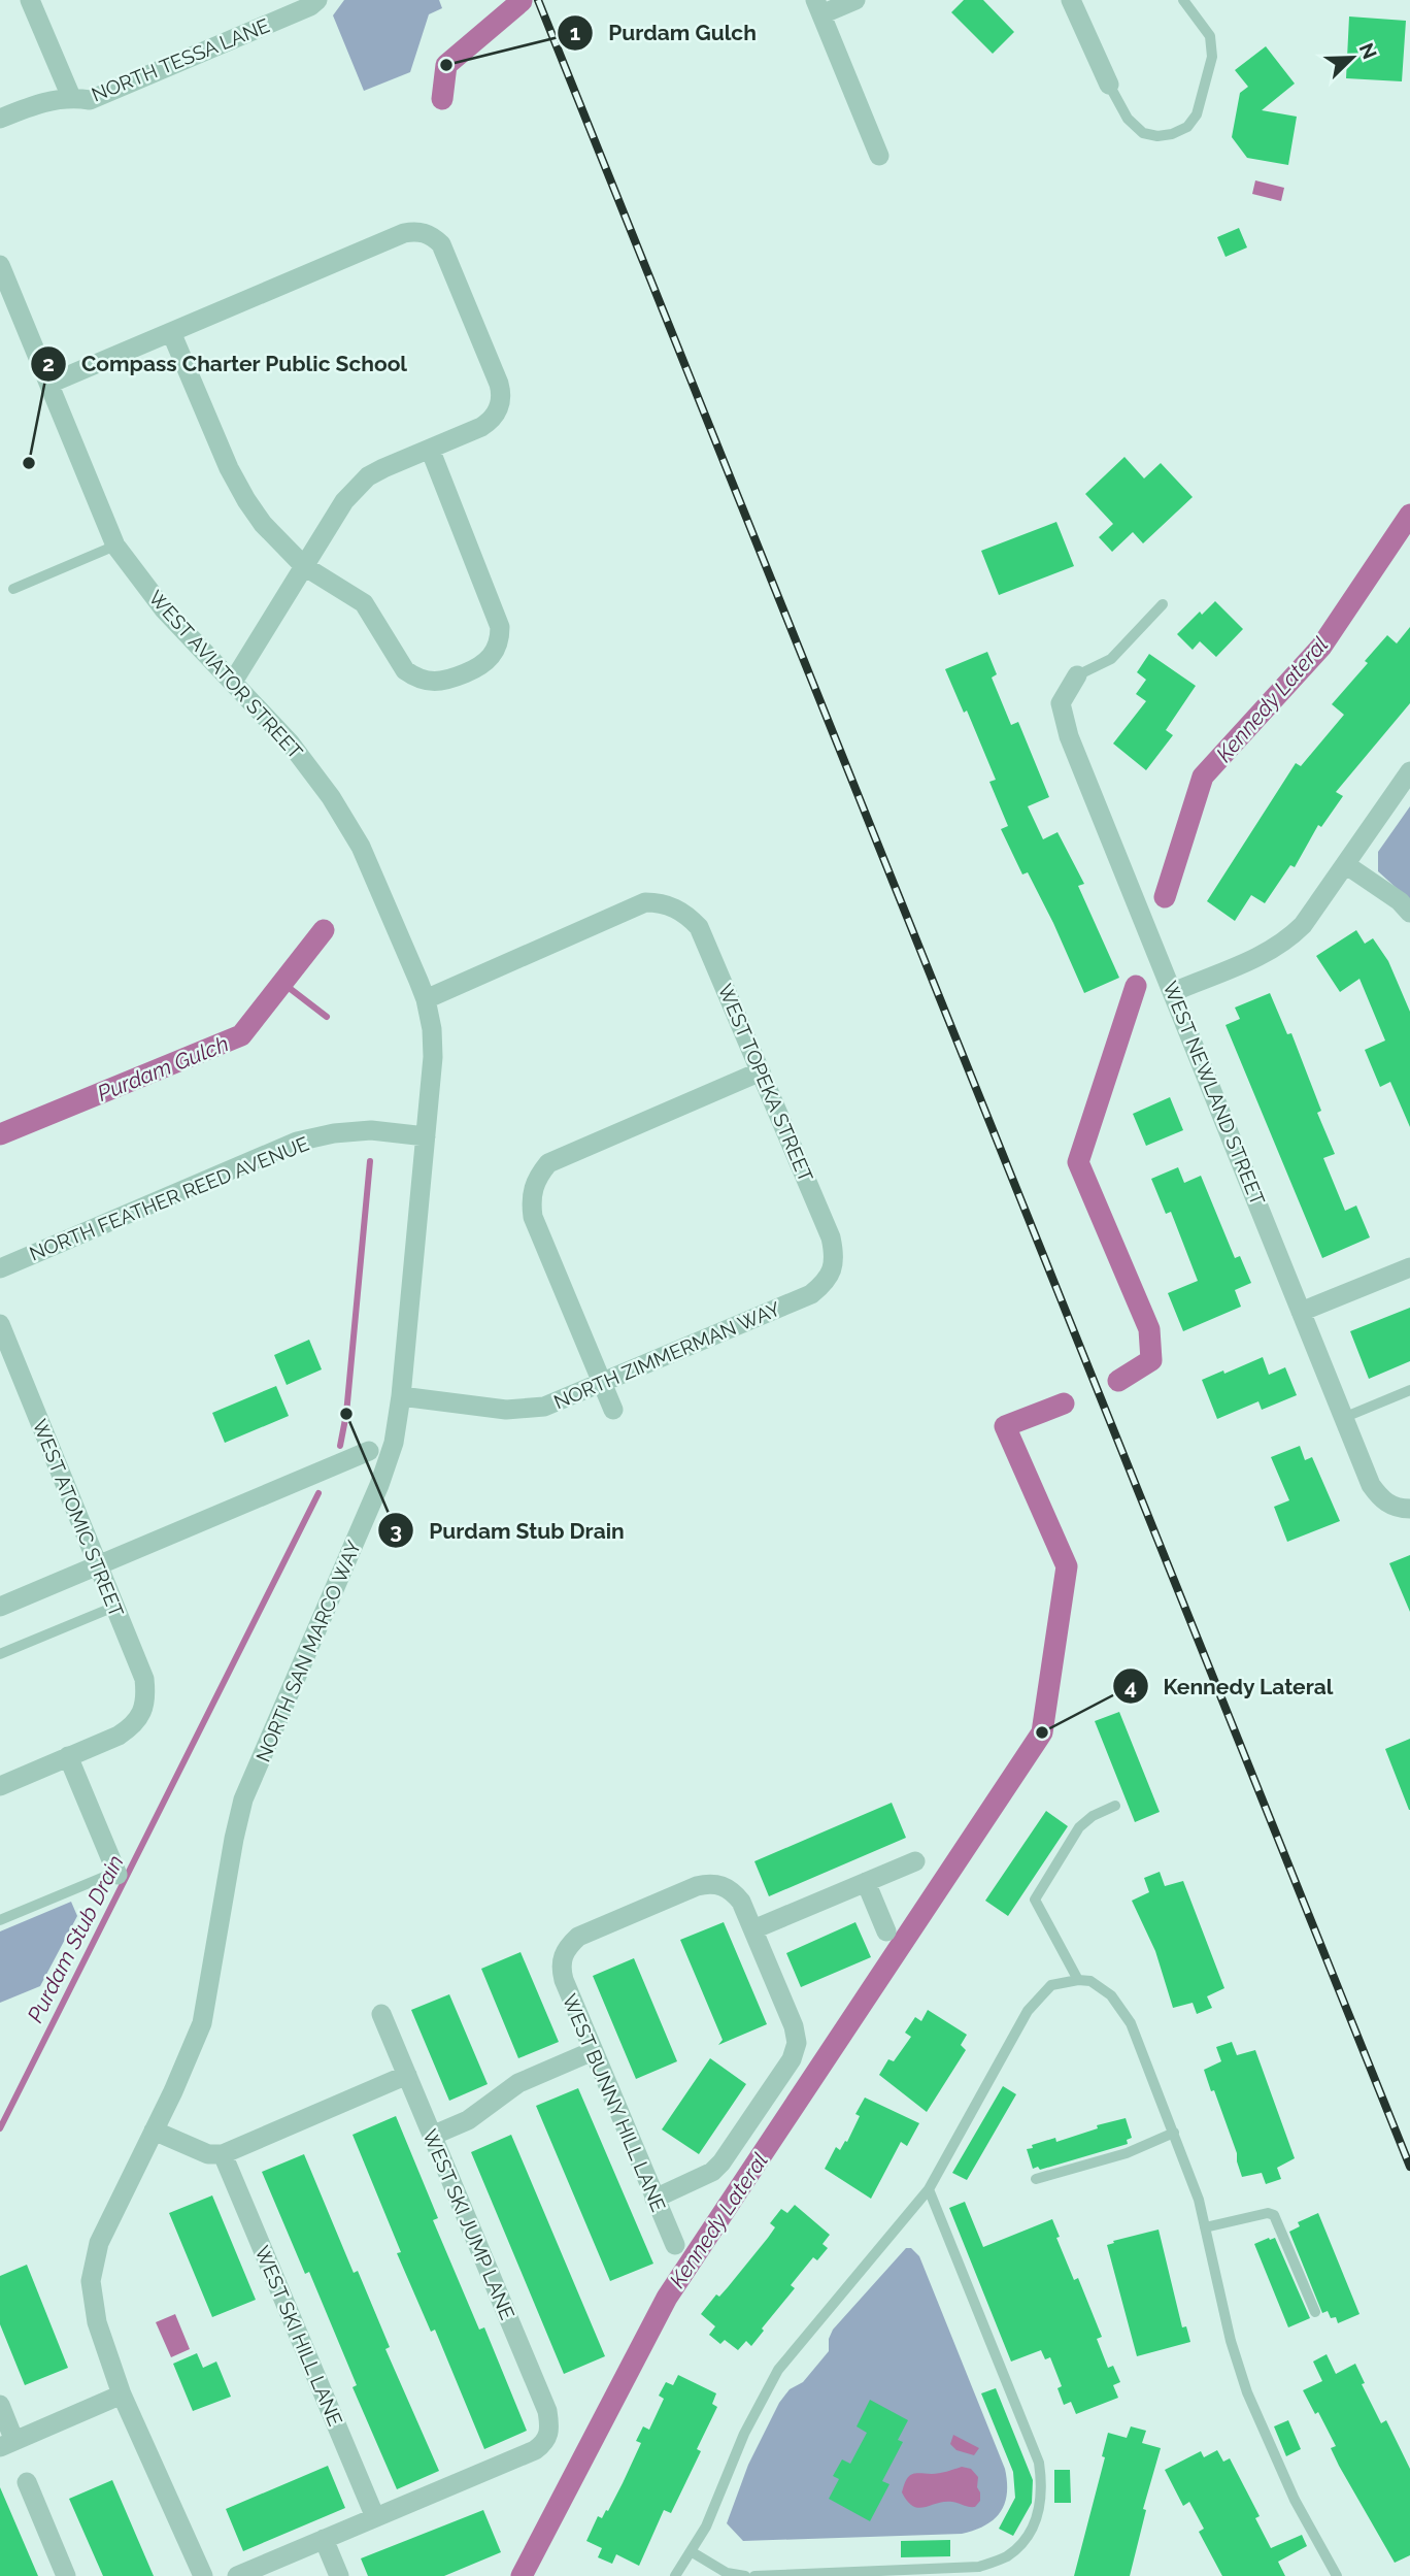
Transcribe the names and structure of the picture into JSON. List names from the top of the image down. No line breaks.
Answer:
{"streets":{"street":["NORTH TESSA LANE","WEST AVIATOR STREET","WEST TOPEKA STREET","WEST NEWLAND STREET","NORTH FEATHER REED AVENUE","NORTH ZIMMERMAN WAY","WEST ATOMIC STREET","NORTH SAN MARCO WAY","WEST BUNNY HILL LANE","WEST SKI JUMP LANE","WEST SKI HILL LANE"]},"crossings":[["WEST AVIATOR STREET","WEST TOPEKA STREET"],["WEST AVIATOR STREET","NORTH SAN MARCO WAY"],["WEST TOPEKA STREET","NORTH ZIMMERMAN WAY"],["WEST TOPEKA STREET","NORTH SAN MARCO WAY"],["NORTH FEATHER REED AVENUE","NORTH SAN MARCO WAY"],["NORTH ZIMMERMAN WAY","NORTH SAN MARCO WAY"],["WEST SKI JUMP LANE","WEST SKI HILL LANE"]],"water":["Kennedy Lateral","Purdam Gulch","Purdam Stub Drain"],"places":["Purdam Gulch","Compass Charter Public School","Purdam Stub Drain","Kennedy Lateral"],"north":"top right"}
